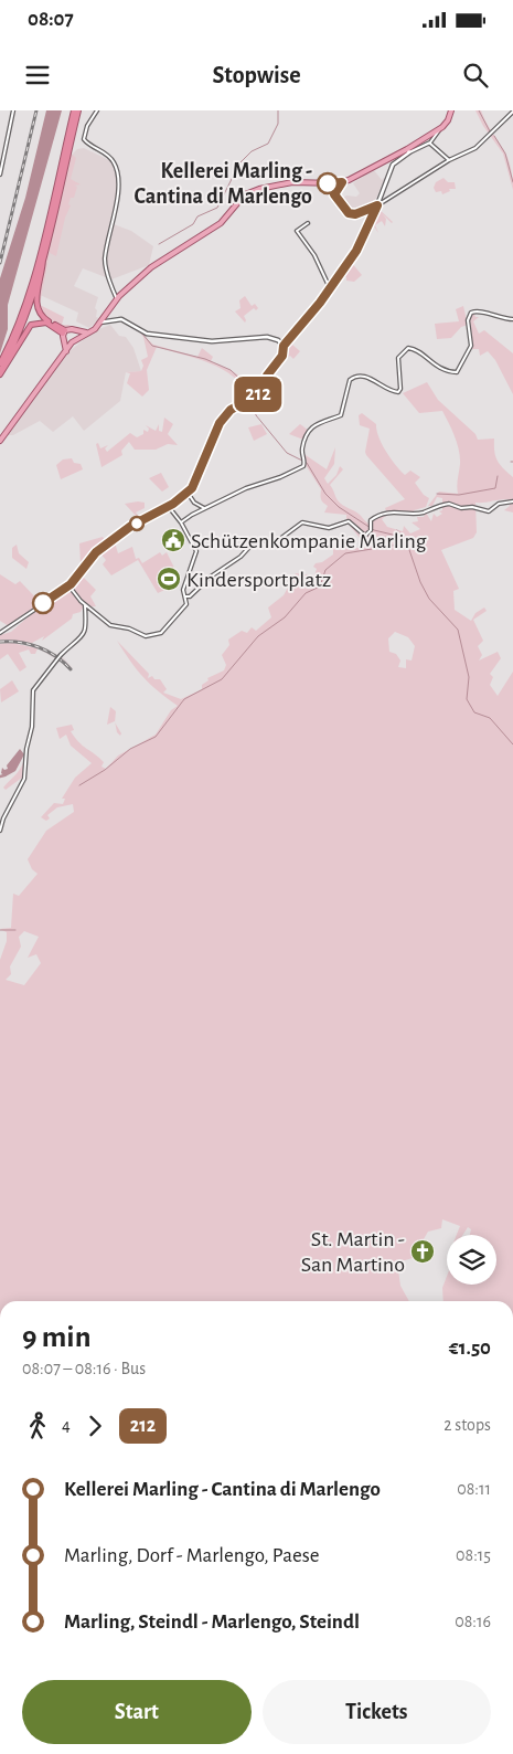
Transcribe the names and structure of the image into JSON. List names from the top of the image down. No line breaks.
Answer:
{"places":{"other":["Kellerei Marling - Cantina di Marlengo"],"public building":["Schützenkompanie Marling"],"sports":["Kindersportplatz"],"church":["St. Martin - San Martino"]},"lines":["bus line 212"],"page":{"status":"08:07","header":"Stopwise","on_map":"212","heading":["9 min","08:07 – 08:16 · Bus","€1.50"],"legs":["4","212","2 stops"],"list":[{"name":"Kellerei Marling - Cantina di Marlengo","value":"08:11"},{"name":"Marling, Dorf - Marlengo, Paese","value":"08:15"},{"name":"Marling, Steindl - Marlengo, Steindl","value":"08:16"}],"buttons":["Start","Tickets"]}}
